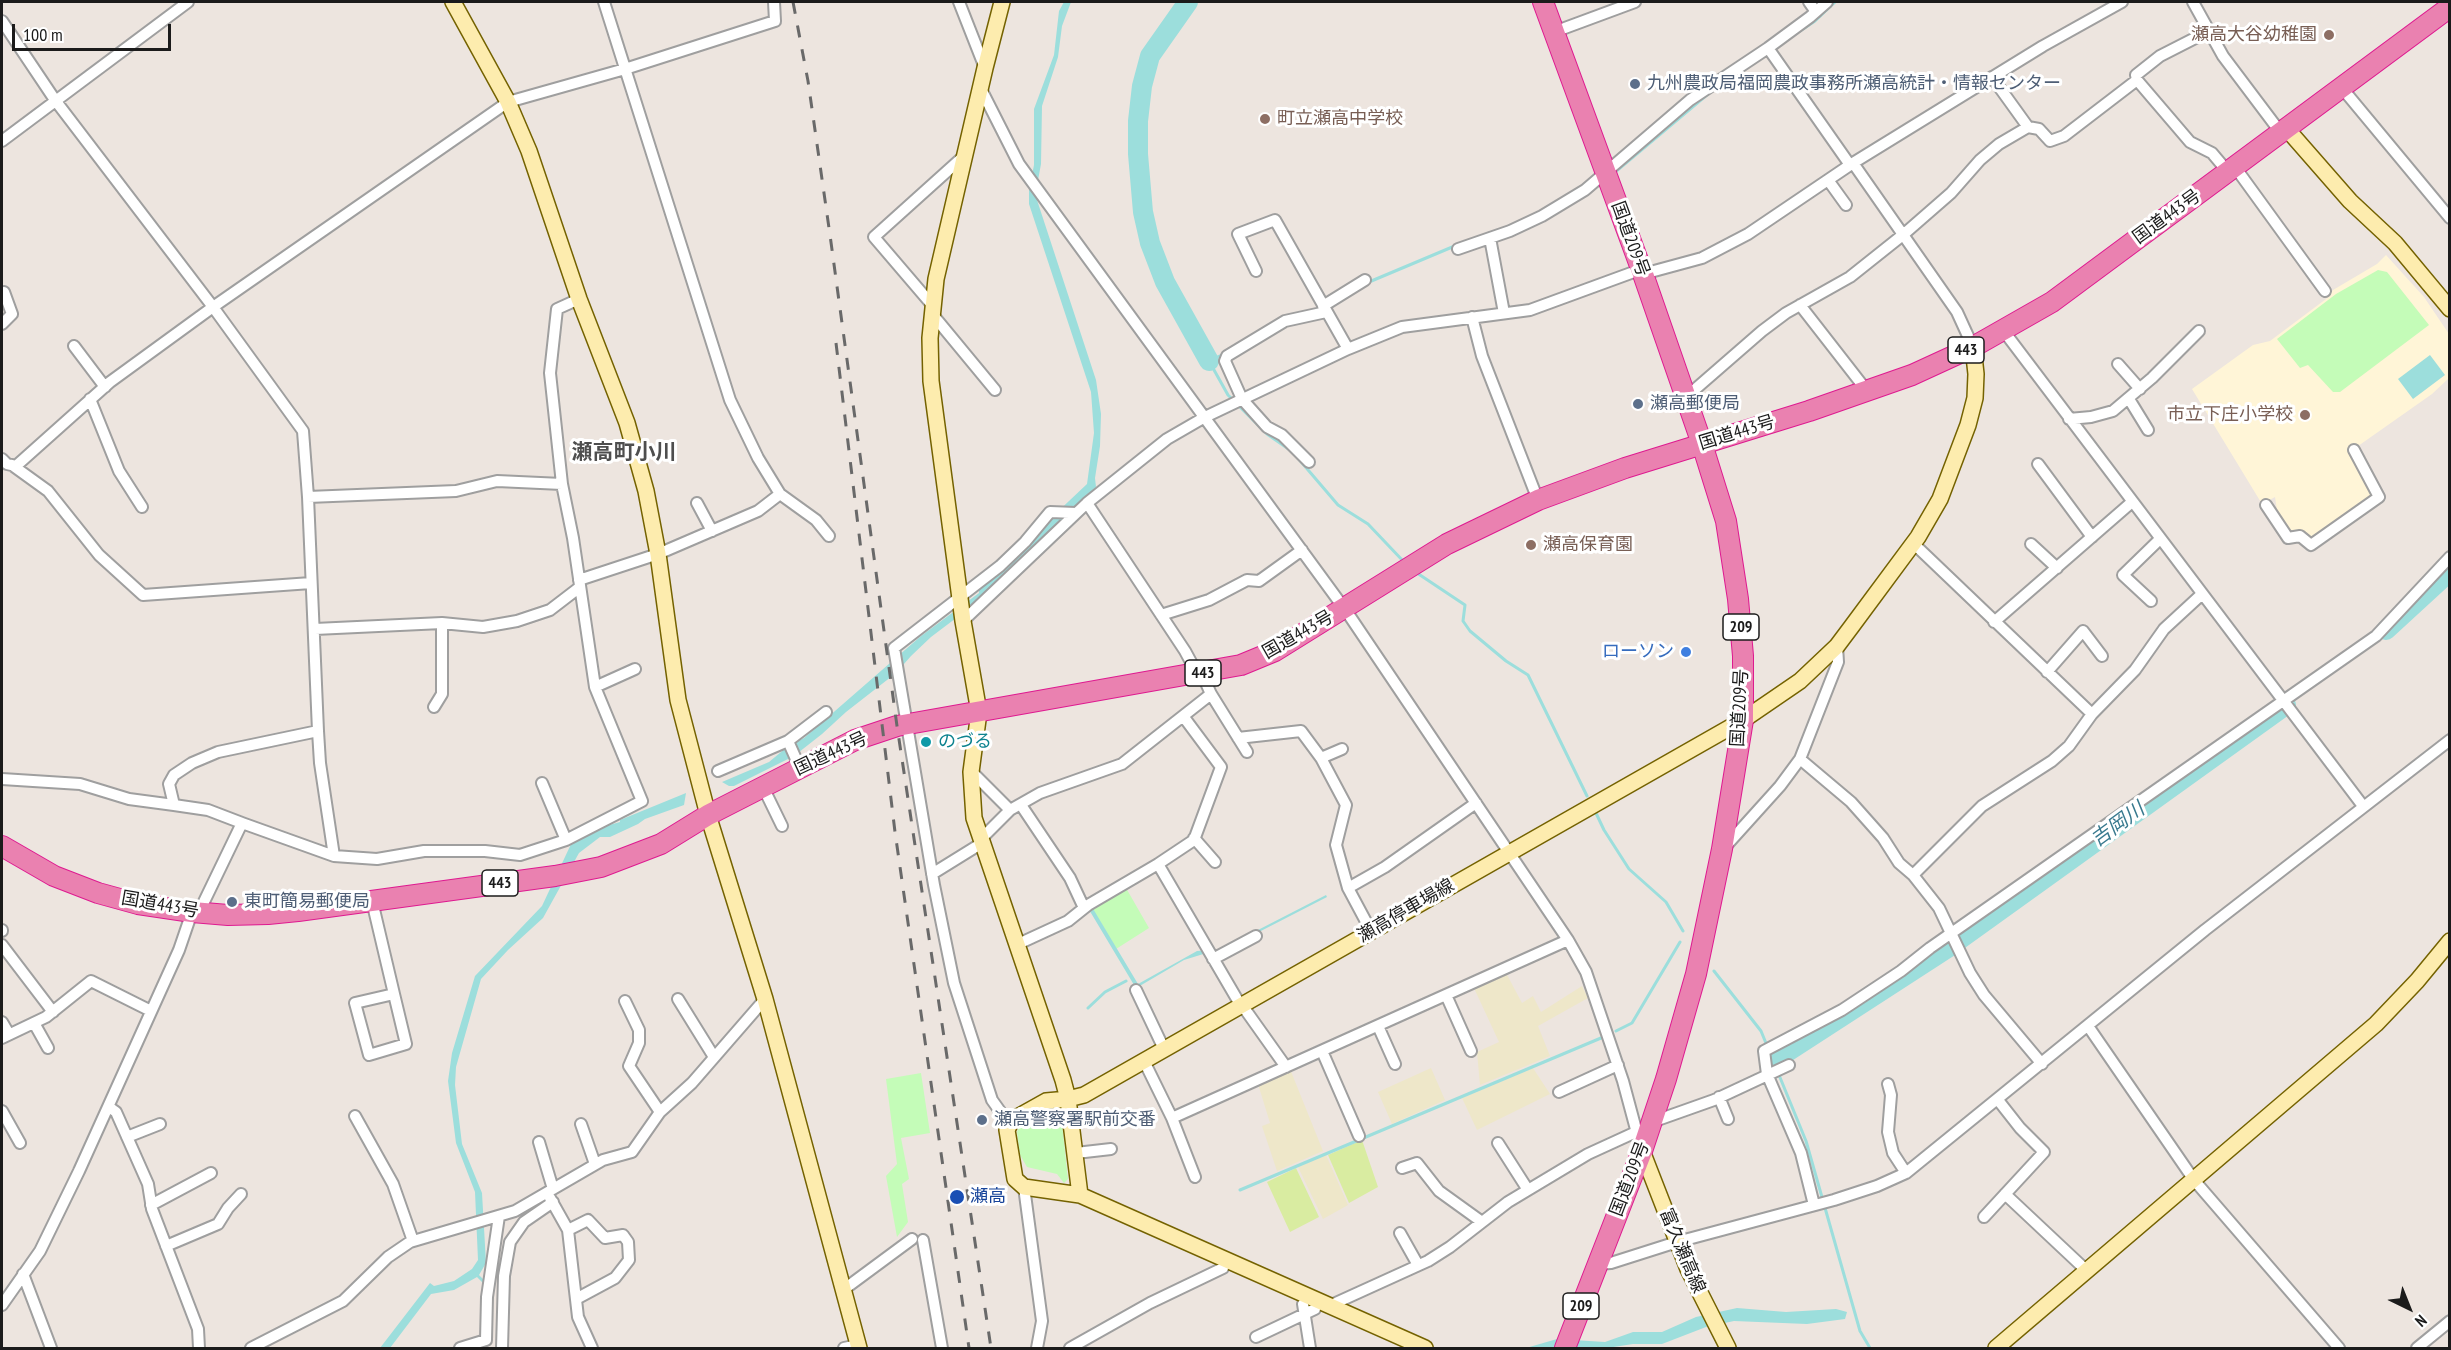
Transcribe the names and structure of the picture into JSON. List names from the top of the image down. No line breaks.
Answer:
{"streets":{"highway":["国道443号","国道209号","443","209"],"street":["瀬高停車場線","富久瀬高線"]},"crossings":[["国道443号","国道209号"],["国道443号","瀬高停車場線"],["国道209号","瀬高停車場線"],["国道209号","富久瀬高線"]],"districts":["瀬高町小川"],"water":["吉岡川"],"places":["瀬高大谷幼稚園","九州農政局福岡農政事務所瀬高統計・情報センター","町立瀬高中学校","瀬高郵便局","市立下庄小学校","瀬高保育園","ローソン","のづる","東町簡易郵便局","瀬高警察署駅前交番","瀬高"],"scale_bar":"100 m","north":"bottom right"}
